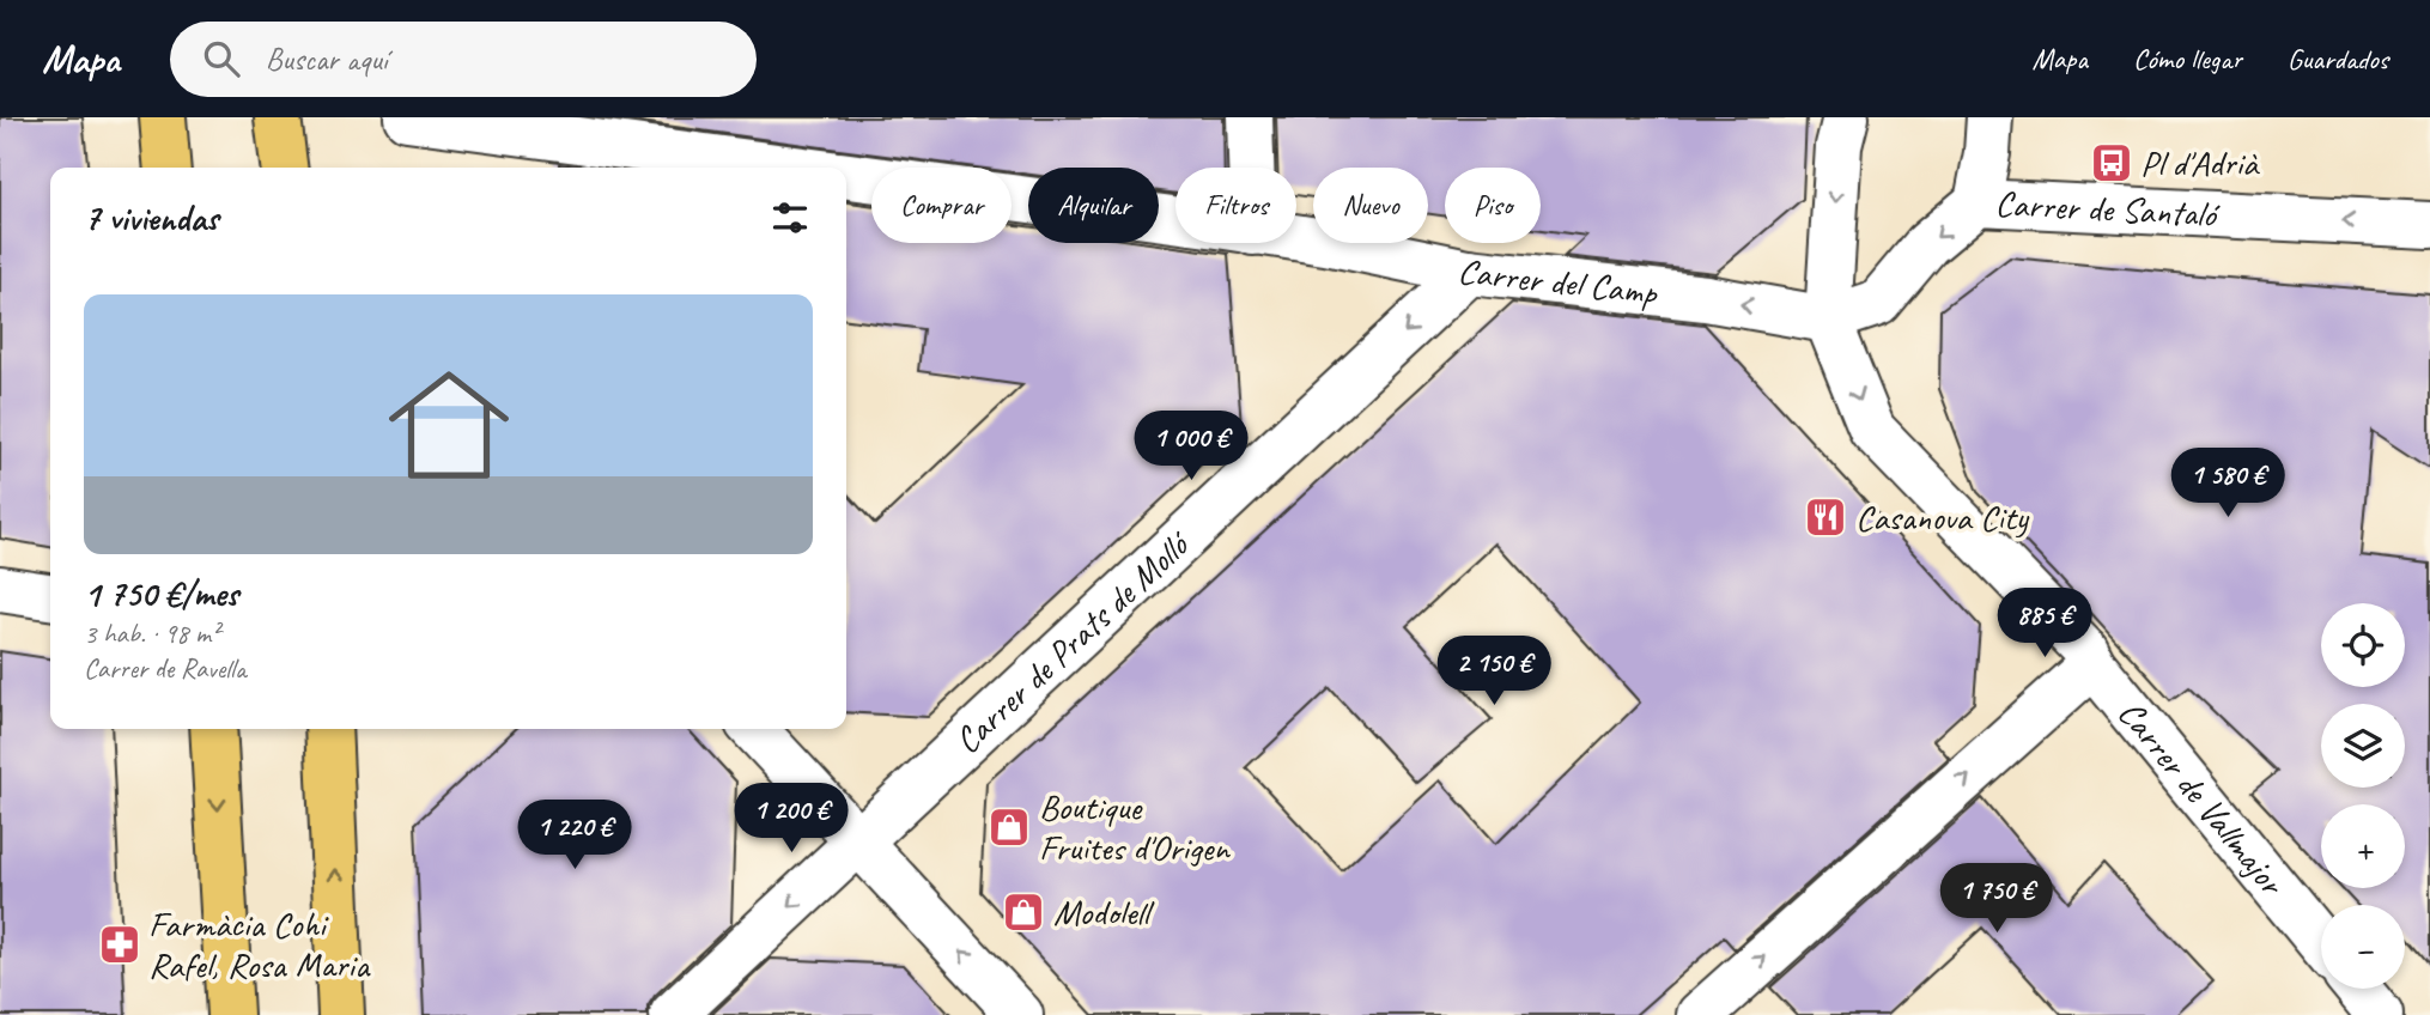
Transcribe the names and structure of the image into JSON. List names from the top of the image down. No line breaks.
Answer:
{"streets":{"street":["Carrer de Santaló","Carrer del Camp","Carrer de Prats de Molló","Carrer de Vallmajor"]},"crossings":[["Carrer de Santaló","Carrer del Camp"],["Carrer de Santaló","Carrer de Vallmajor"],["Carrer del Camp","Carrer de Prats de Molló"],["Carrer del Camp","Carrer de Vallmajor"]],"one_way":["Carrer de Santaló","Carrer del Camp","Carrer de Prats de Molló","Carrer de Vallmajor"],"places":{"bus stop":["Pl d'Adrià"],"restaurant":["Casanova City"],"shop":["Boutique Fruites d'Origen","Modolell"],"pharmacy":["Farmàcia Cohi Rafel, Rosa Maria"]},"page":{"header":"Mapa","search":"Buscar aquí","nav":["Mapa","Cómo llegar","Guardados"],"chip":["Comprar","Alquilar","Filtros","Nuevo","Piso"],"heading":"7 viviendas","list":[{"name":"1 750 €/mes","note":"3 hab. · 98 m² · Carrer de Ravella"}],"price":["1 000 €","1 580 €","885 €","2 150 €","1 200 €","1 220 €","1 750 €"],"map_buttons":["+","−"]}}
